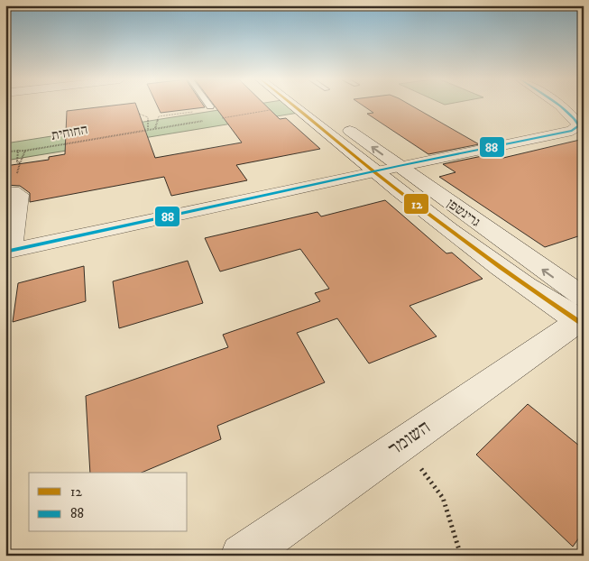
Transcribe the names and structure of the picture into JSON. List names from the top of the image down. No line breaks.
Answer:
{"streets":{"street":["גרינשפן","השומר"],"path":["החוחית"]},"crossings":[["גרינשפן","השומר"]],"lines":["transit line 12","transit line 88"],"legend":["12","88"]}
